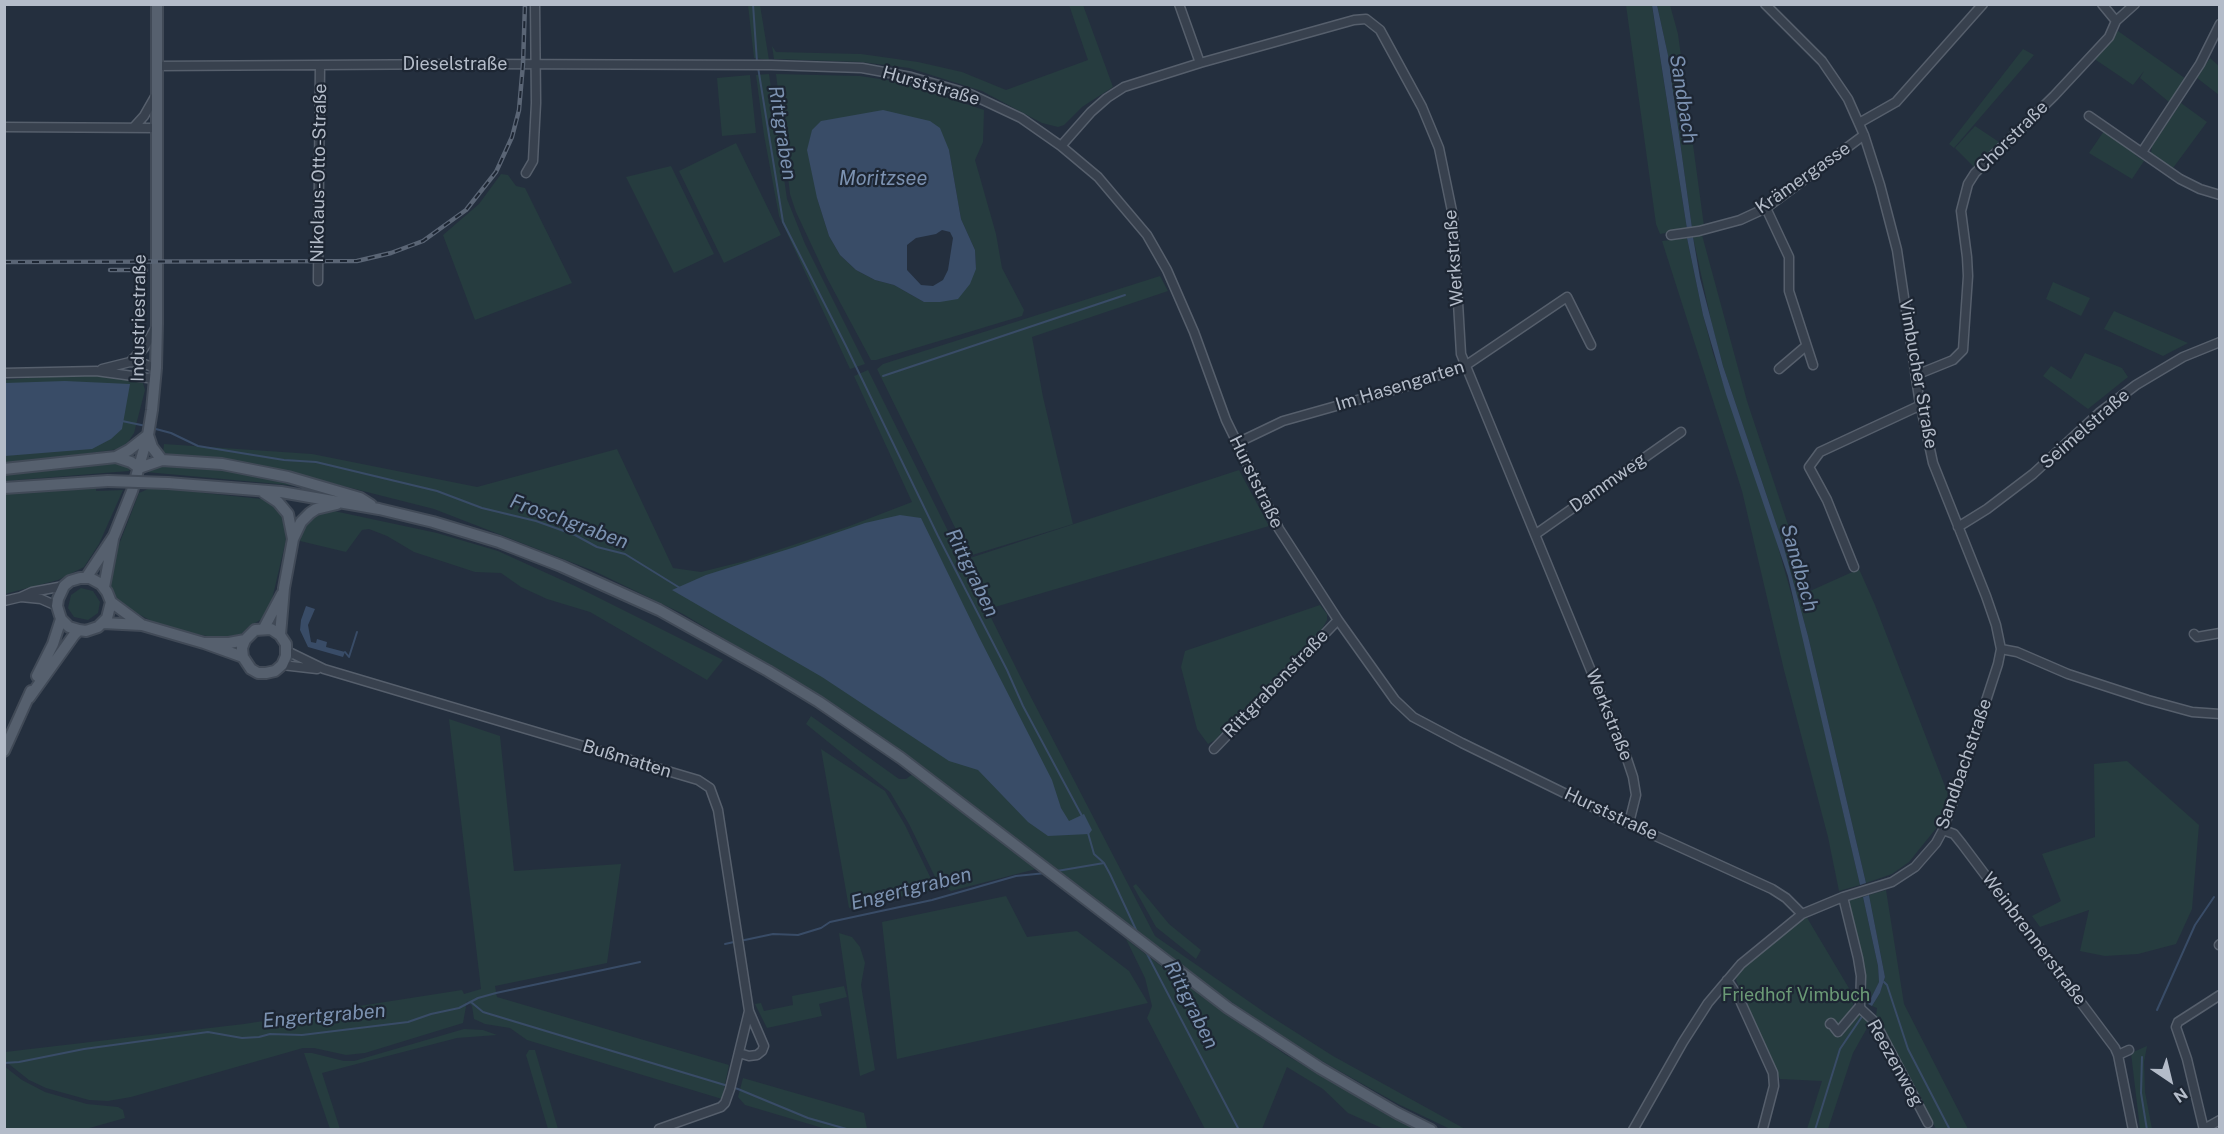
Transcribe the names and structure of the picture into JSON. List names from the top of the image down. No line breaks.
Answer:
{"streets":{"main road":["Industriestraße"],"street":["Dieselstraße","Hurststraße","Chorstraße","Nikolaus-Otto-Straße","Krämergasse","Werkstraße","Vimbucher Straße","Im Hasengarten","Seimelstraße","Dammweg","Rittgrabenstraße","Bußmatten","Sandbachstraße","Weinbrennerstraße","Reezenweg"]},"crossings":[["Dieselstraße","Hurststraße"],["Dieselstraße","Nikolaus-Otto-Straße"],["Dieselstraße","Industriestraße"],["Hurststraße","Werkstraße"],["Hurststraße","Im Hasengarten"],["Hurststraße","Rittgrabenstraße"],["Hurststraße","Sandbachstraße"],["Chorstraße","Vimbucher Straße"],["Krämergasse","Vimbucher Straße"],["Werkstraße","Im Hasengarten"],["Werkstraße","Dammweg"],["Vimbucher Straße","Seimelstraße"],["Vimbucher Straße","Sandbachstraße"],["Sandbachstraße","Weinbrennerstraße"],["Sandbachstraße","Reezenweg"]],"water":["Sandbach","Rittgraben","Moritzsee","Froschgraben","Engertgraben"],"parks":["Friedhof Vimbuch"],"north":"bottom right"}
